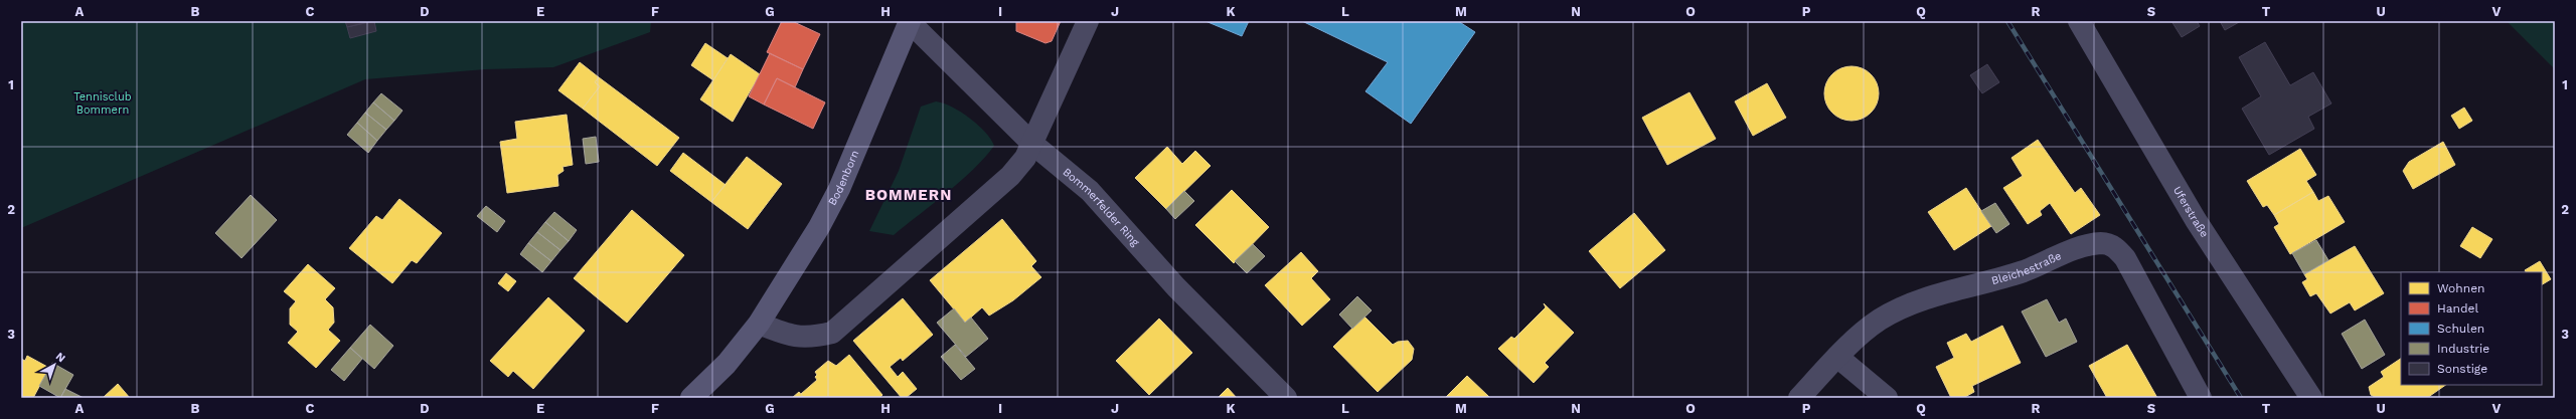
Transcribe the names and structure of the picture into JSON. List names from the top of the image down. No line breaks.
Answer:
{"streets":{"main road":["Bodenborn"],"street":["Bommerfelder Ring","Uferstraße","Bleichestraße"]},"crossings":[["Bodenborn","Bommerfelder Ring"]],"districts":["BOMMERN"],"parks":["Tennisclub Bommern"],"legend":["Wohnen","Handel","Schulen","Industrie","Sonstige"],"north":"top right","grid":{"columns":["A","B","C","D","E","F","G","H","I","J","K","L","M","N","O","P","Q","R","S","T","U","V"],"rows":["1","2","3"]}}
